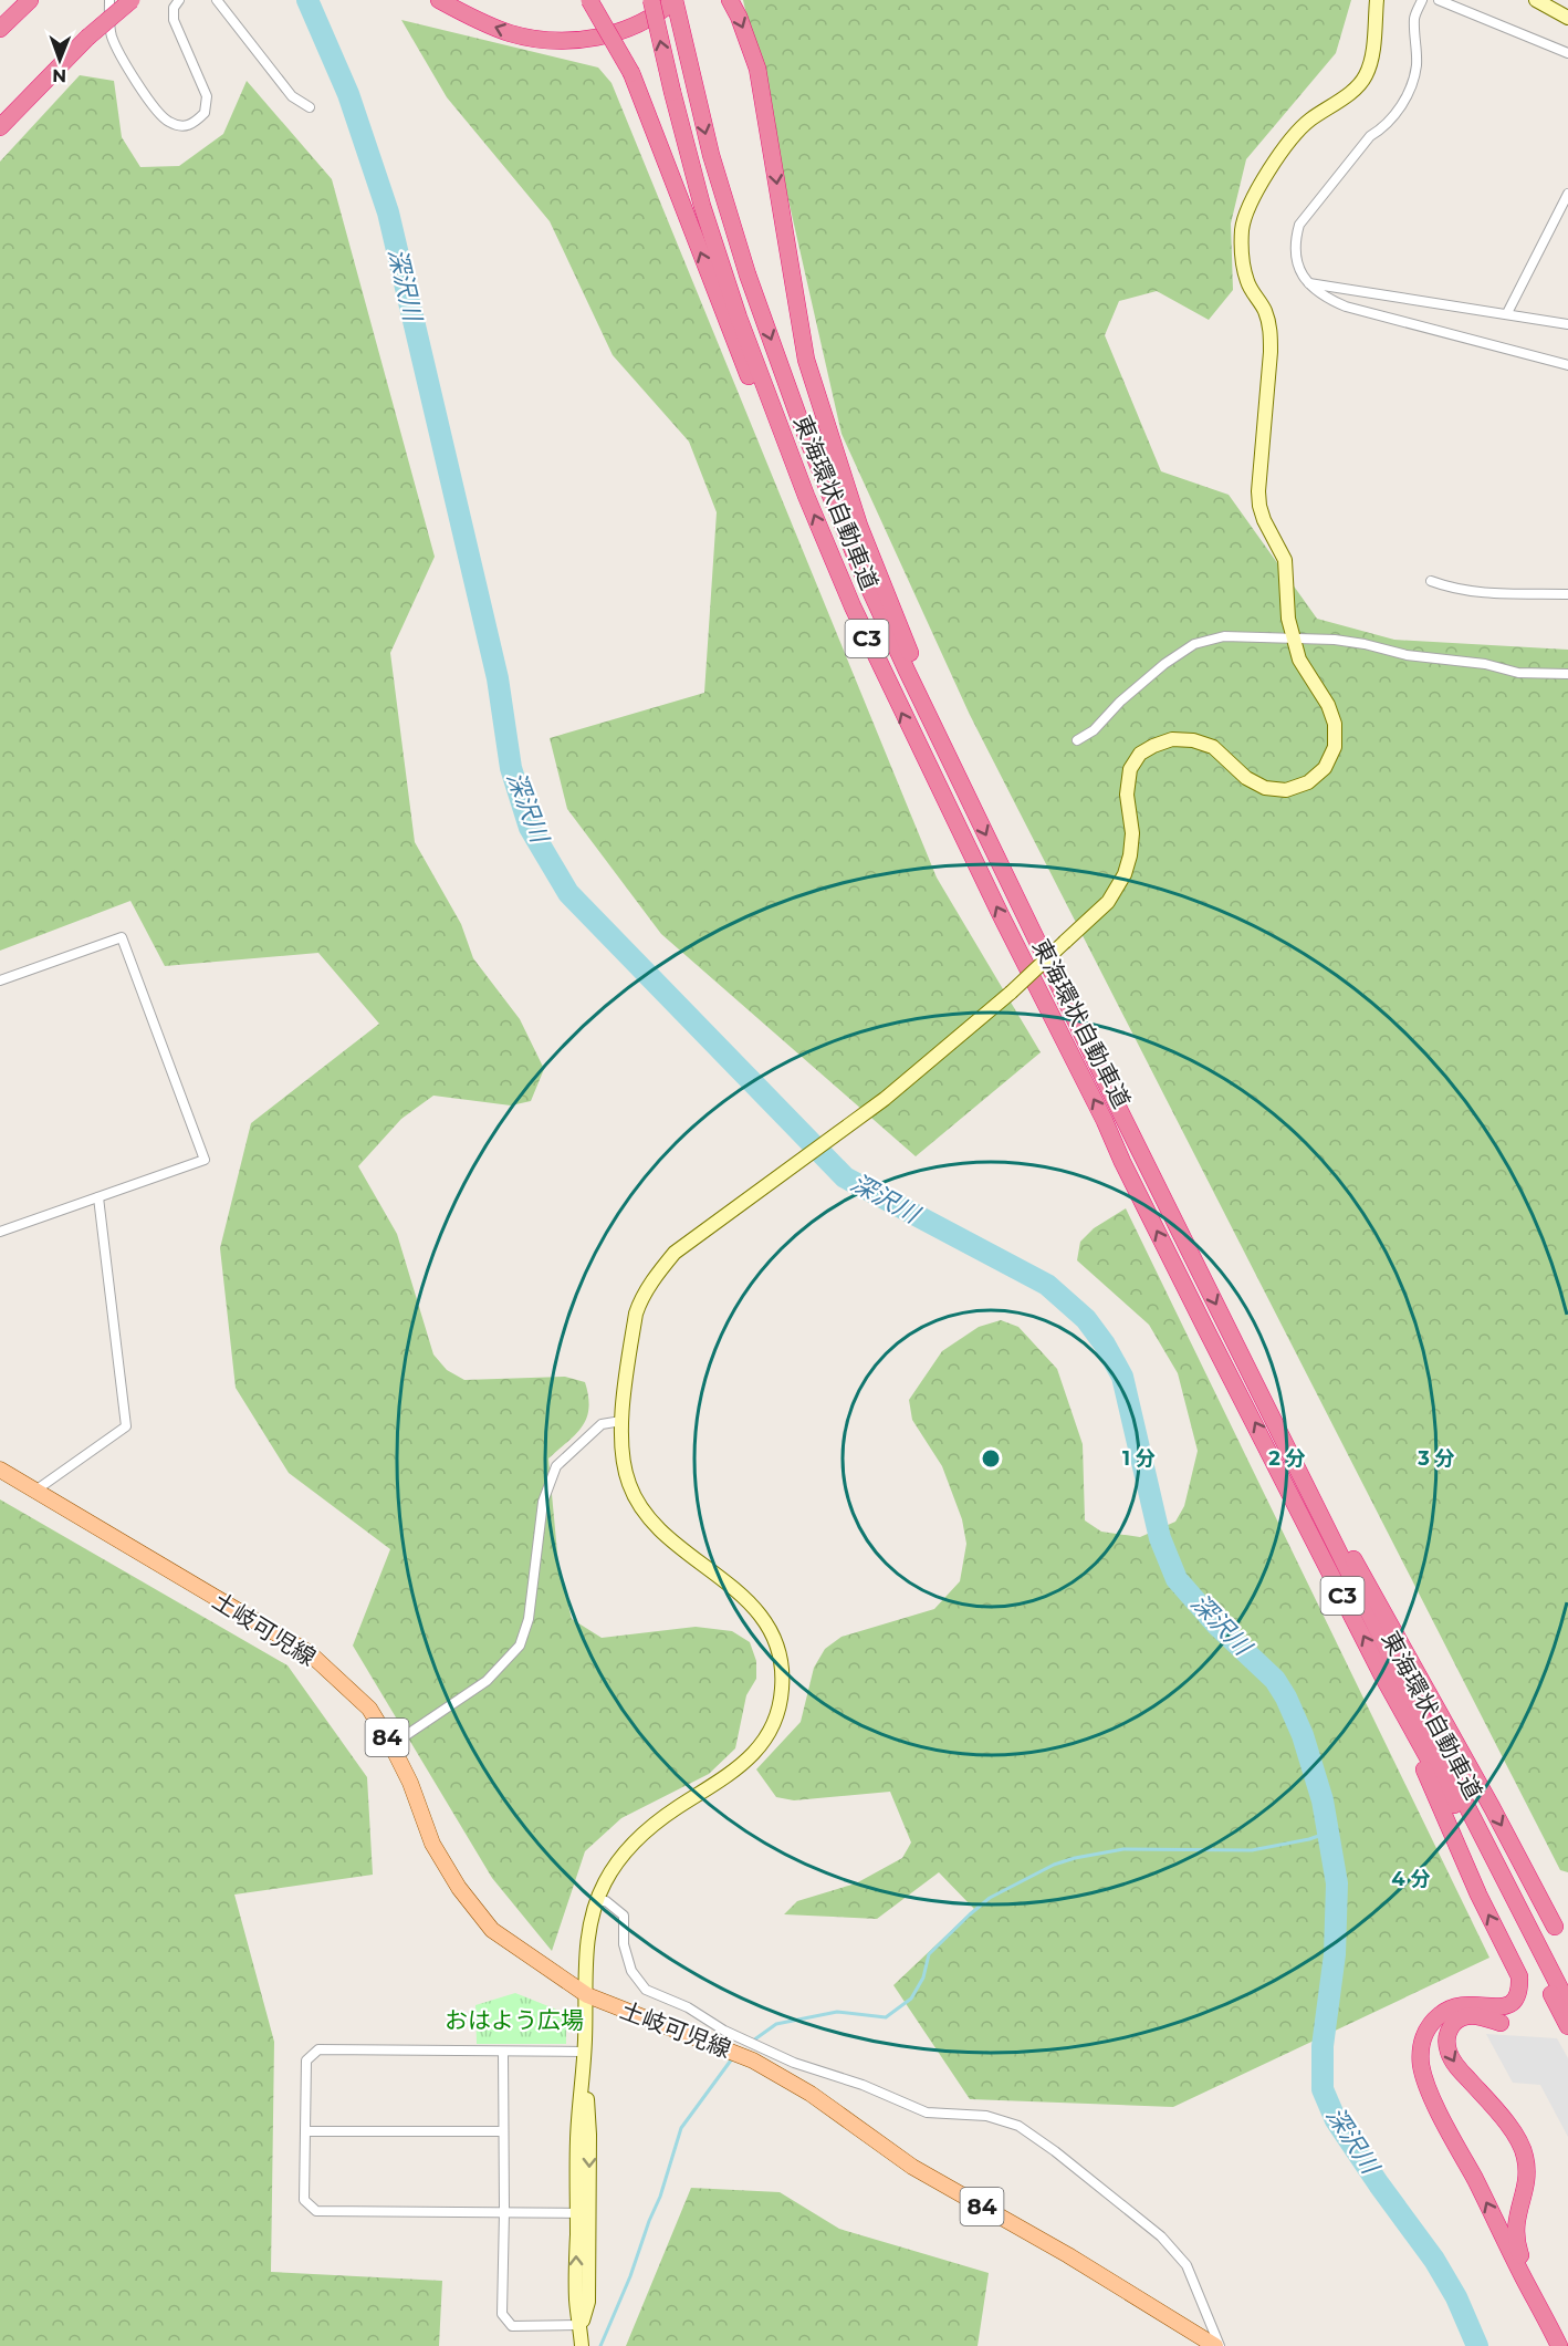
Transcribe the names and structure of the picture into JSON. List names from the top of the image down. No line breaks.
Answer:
{"streets":{"highway":["東海環状自動車道","C3"],"main road":["土岐可児線","84"]},"crossings":[["東海環状自動車道","C3"]],"water":["深沢川"],"parks":["おはよう広場"],"north":"bottom","rings":["1 分","2 分","3 分","4 分"]}
